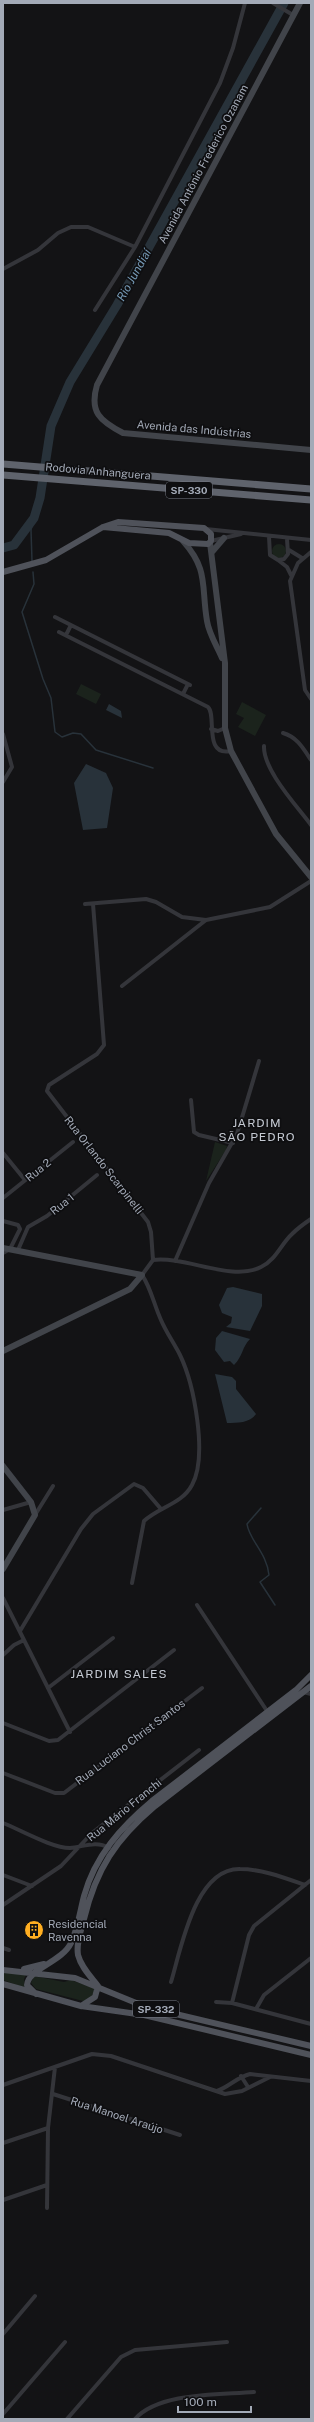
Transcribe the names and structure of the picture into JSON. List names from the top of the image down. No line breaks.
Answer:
{"streets":{"highway":["Rodovia Anhanguera","SP-330"],"main road":["SP-332"],"street":["Avenida Antônio Frederico Ozanam","Avenida das Indústrias","Rua Orlando Scarpinelli","Rua 2","Rua 1","Rua Luciano Christ Santos","Rua Mário Franchi","Rua Manoel Araújo"]},"crossings":[["Avenida Antônio Frederico Ozanam","Avenida das Indústrias"]],"districts":["JARDIM SÃO PEDRO","JARDIM SALES"],"water":["Rio Jundiaí"],"places":{"building":["Residencial Ravenna"]},"scale_bar":"100 m"}
